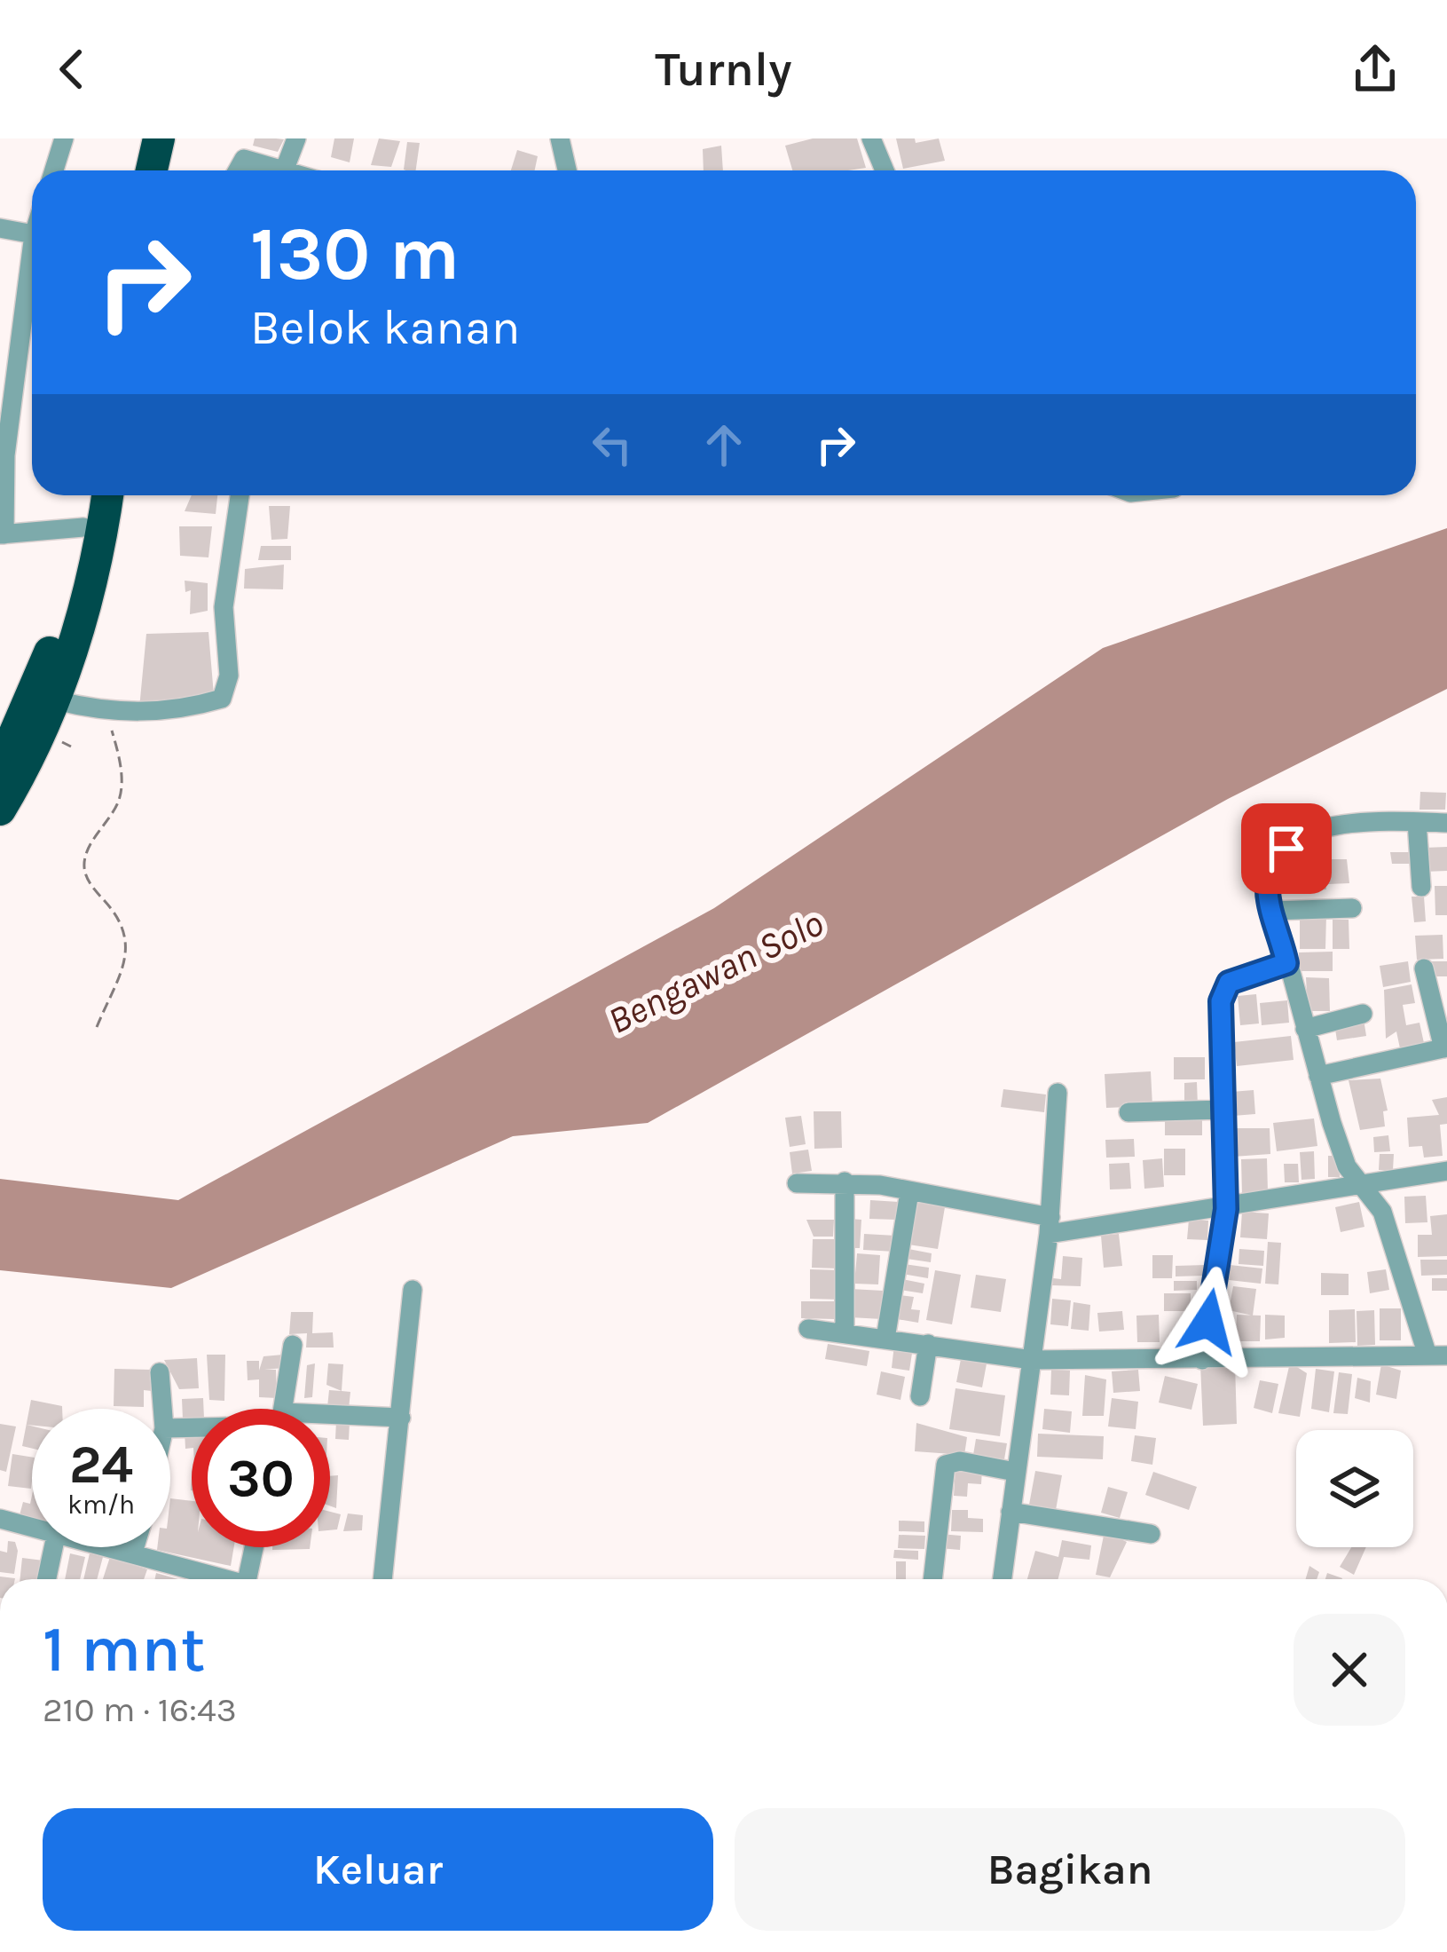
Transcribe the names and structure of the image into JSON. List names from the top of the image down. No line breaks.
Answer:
{"water":["Bengawan Solo"],"page":{"header":"Turnly","turn":["130 m","Belok kanan"],"speed":"24 km/h","limit":"30","heading":["1 mnt","210 m · 16:43"],"buttons":["Keluar","Bagikan"]}}
